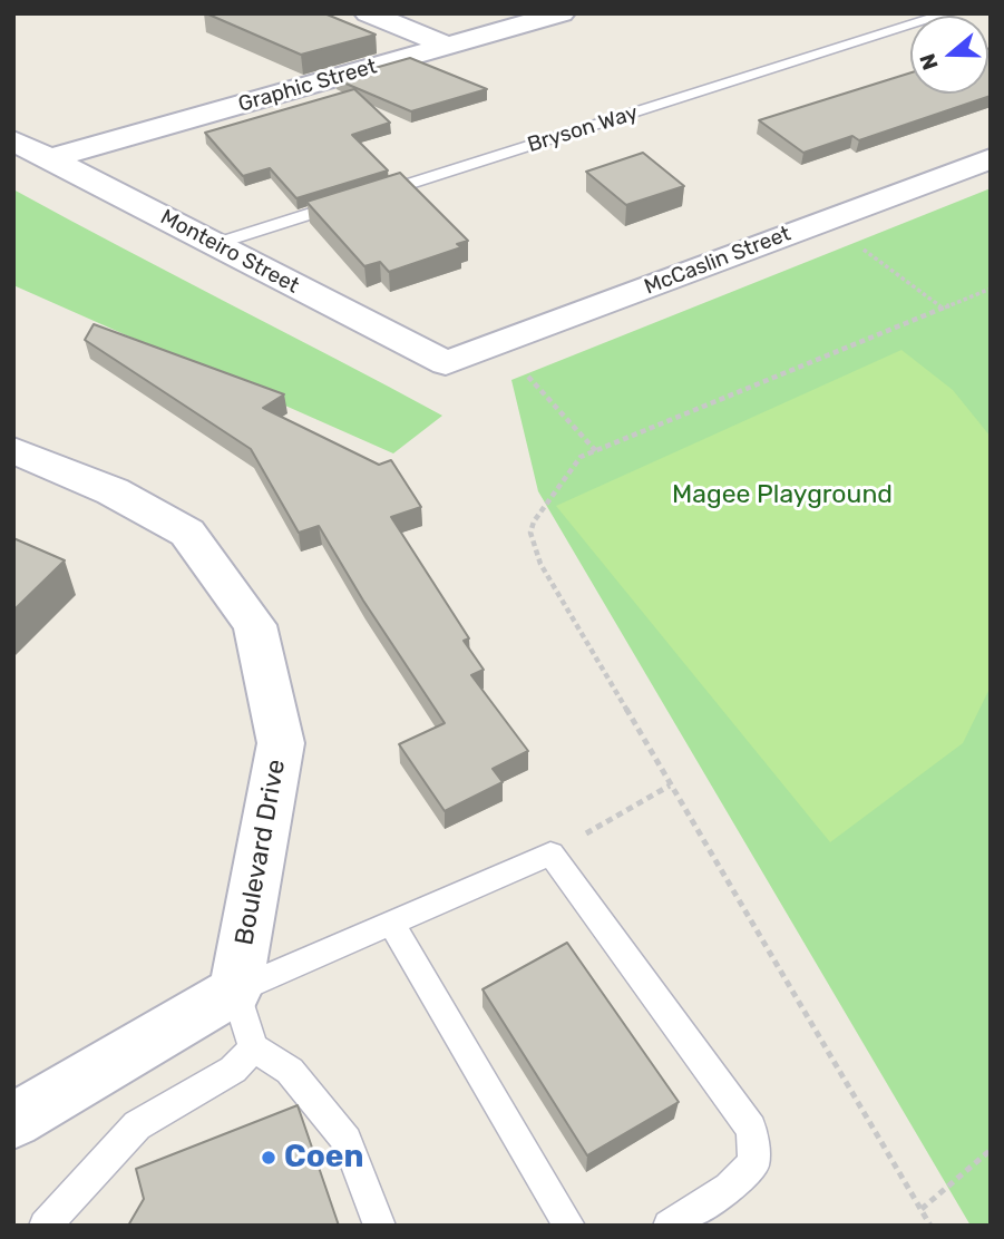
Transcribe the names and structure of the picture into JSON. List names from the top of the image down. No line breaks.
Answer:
{"streets":{"street":["Graphic Street","Monteiro Street","McCaslin Street","Boulevard Drive"],"lane":["Bryson Way"]},"crossings":[["Graphic Street","Monteiro Street"],["Bryson Way","Monteiro Street"],["Monteiro Street","McCaslin Street"]],"parks":["Magee Playground"],"places":["Coen"],"north":"left"}
